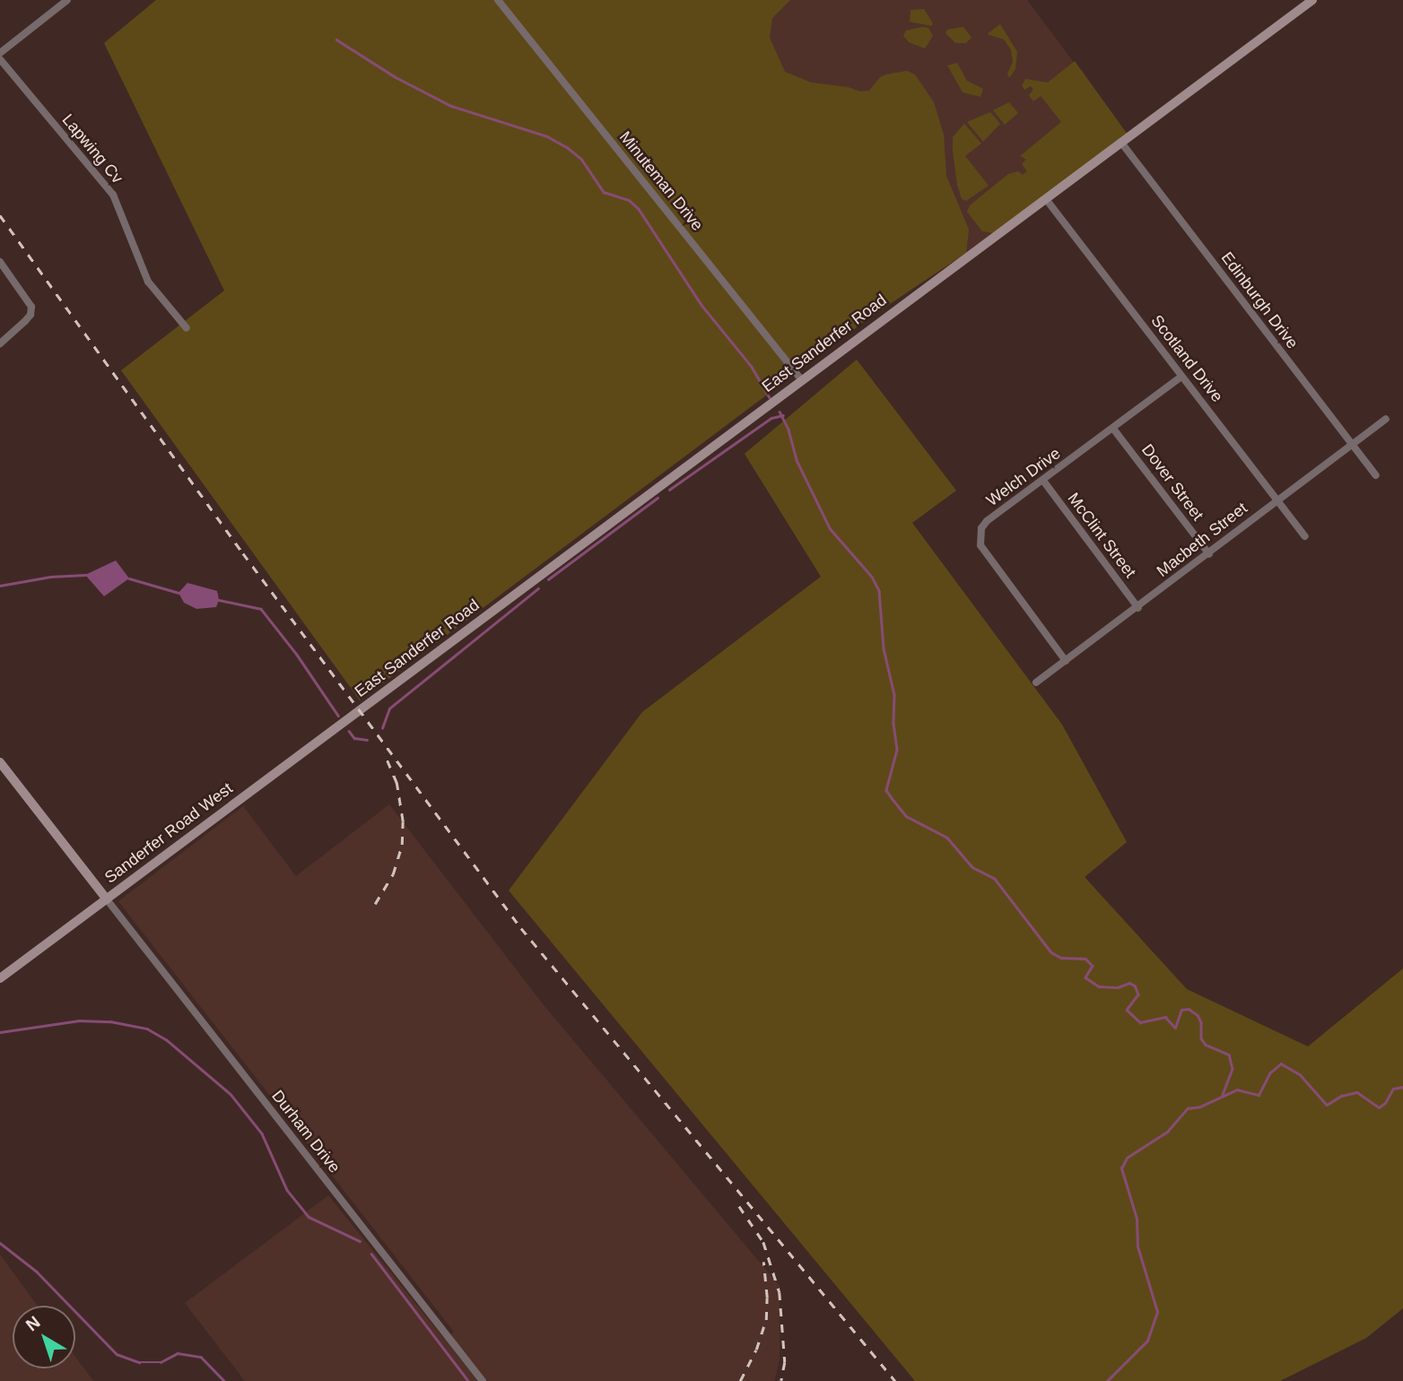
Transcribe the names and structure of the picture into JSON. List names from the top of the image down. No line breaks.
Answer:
{"streets":{"street":["Lapwing Cv","Minuteman Drive","Edinburgh Drive","East Sanderfer Road","Scotland Drive","Welch Drive","Dover Street","McClint Street","Macbeth Street","Sanderfer Road West","Durham Drive"]},"crossings":[["Minuteman Drive","East Sanderfer Road"],["Edinburgh Drive","East Sanderfer Road"],["Edinburgh Drive","Macbeth Street"],["East Sanderfer Road","Scotland Drive"],["East Sanderfer Road","Sanderfer Road West"],["Scotland Drive","Welch Drive"],["Scotland Drive","Macbeth Street"],["Welch Drive","Dover Street"],["Welch Drive","McClint Street"],["Welch Drive","Macbeth Street"],["Dover Street","Macbeth Street"],["McClint Street","Macbeth Street"],["Sanderfer Road West","Durham Drive"]],"north":"top left"}
